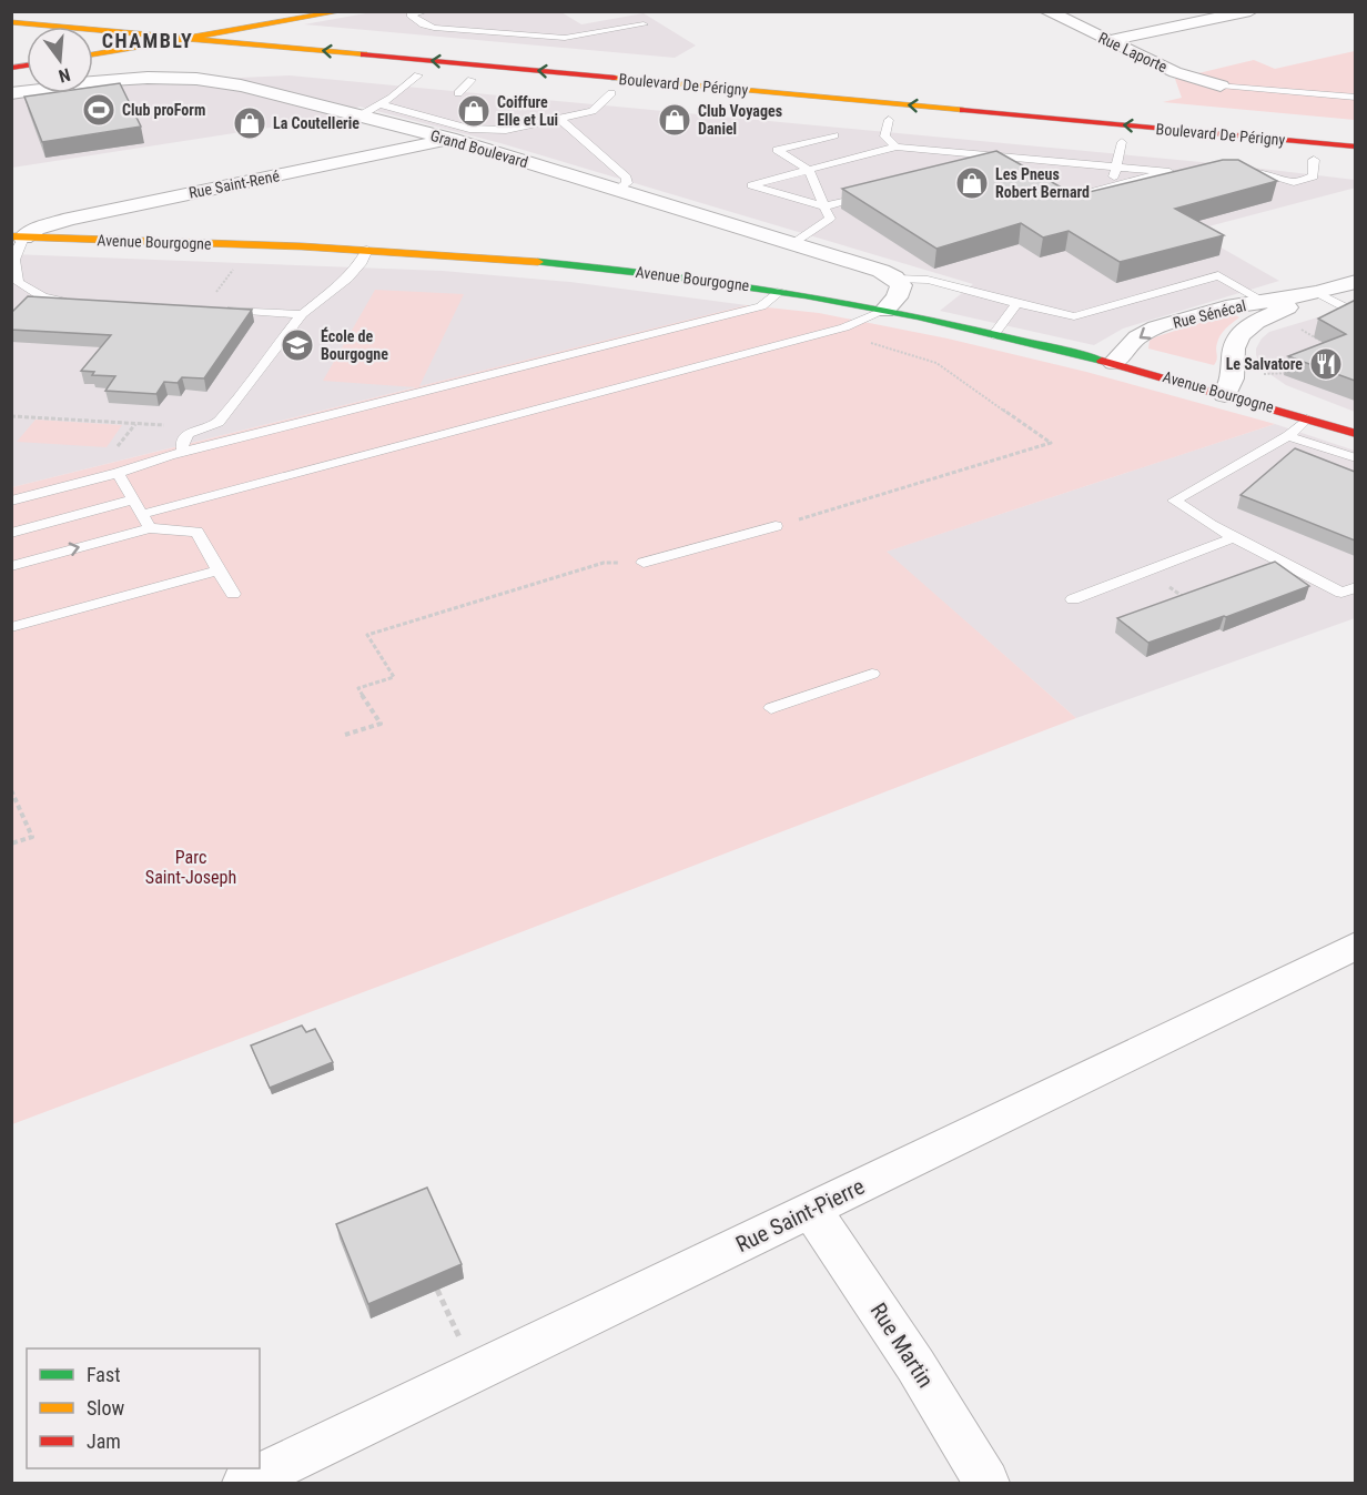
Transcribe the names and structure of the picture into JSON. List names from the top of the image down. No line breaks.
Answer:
{"streets":{"main road":["Boulevard De Périgny","Avenue Bourgogne"],"street":["Rue Laporte","Grand Boulevard","Rue Saint-René","Rue Sénécal","Rue Saint-Pierre","Rue Martin"]},"crossings":[["Grand Boulevard","Rue Saint-René"],["Rue Saint-René","Avenue Bourgogne"],["Avenue Bourgogne","Rue Sénécal"],["Rue Saint-Pierre","Rue Martin"]],"one_way":["Boulevard De Périgny","Rue Sénécal"],"districts":["CHAMBLY"],"parks":["Parc Saint-Joseph"],"places":{"sports":["Club proForm"],"shop":["Coiffure Elle et Lui","Club Voyages Daniel","La Coutellerie","Les Pneus Robert Bernard"],"school or university":["École de Bourgogne"],"restaurant":["Le Salvatore"]},"legend":["Fast","Slow","Jam"],"north":"bottom"}
